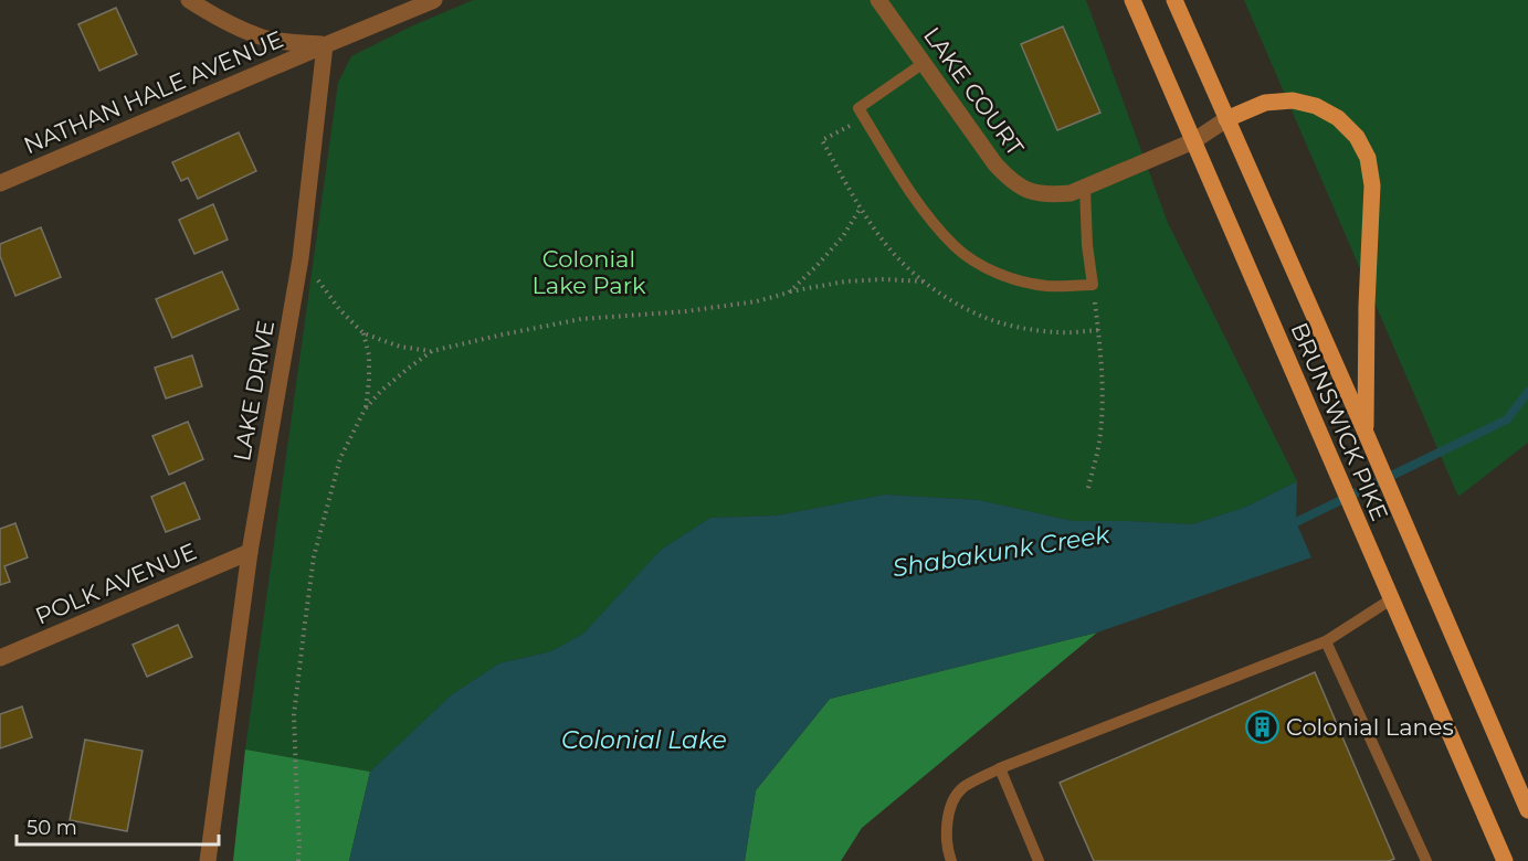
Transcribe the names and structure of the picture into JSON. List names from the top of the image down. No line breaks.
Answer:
{"streets":{"main road":["BRUNSWICK PIKE"],"street":["LAKE COURT","NATHAN HALE AVENUE","LAKE DRIVE","POLK AVENUE"]},"crossings":[["LAKE COURT","BRUNSWICK PIKE"],["NATHAN HALE AVENUE","LAKE DRIVE"],["LAKE DRIVE","POLK AVENUE"]],"water":["Shabakunk Creek","Colonial Lake"],"parks":["Colonial Lake Park"],"places":{"building":["Colonial Lanes"]},"scale_bar":"50 m"}
